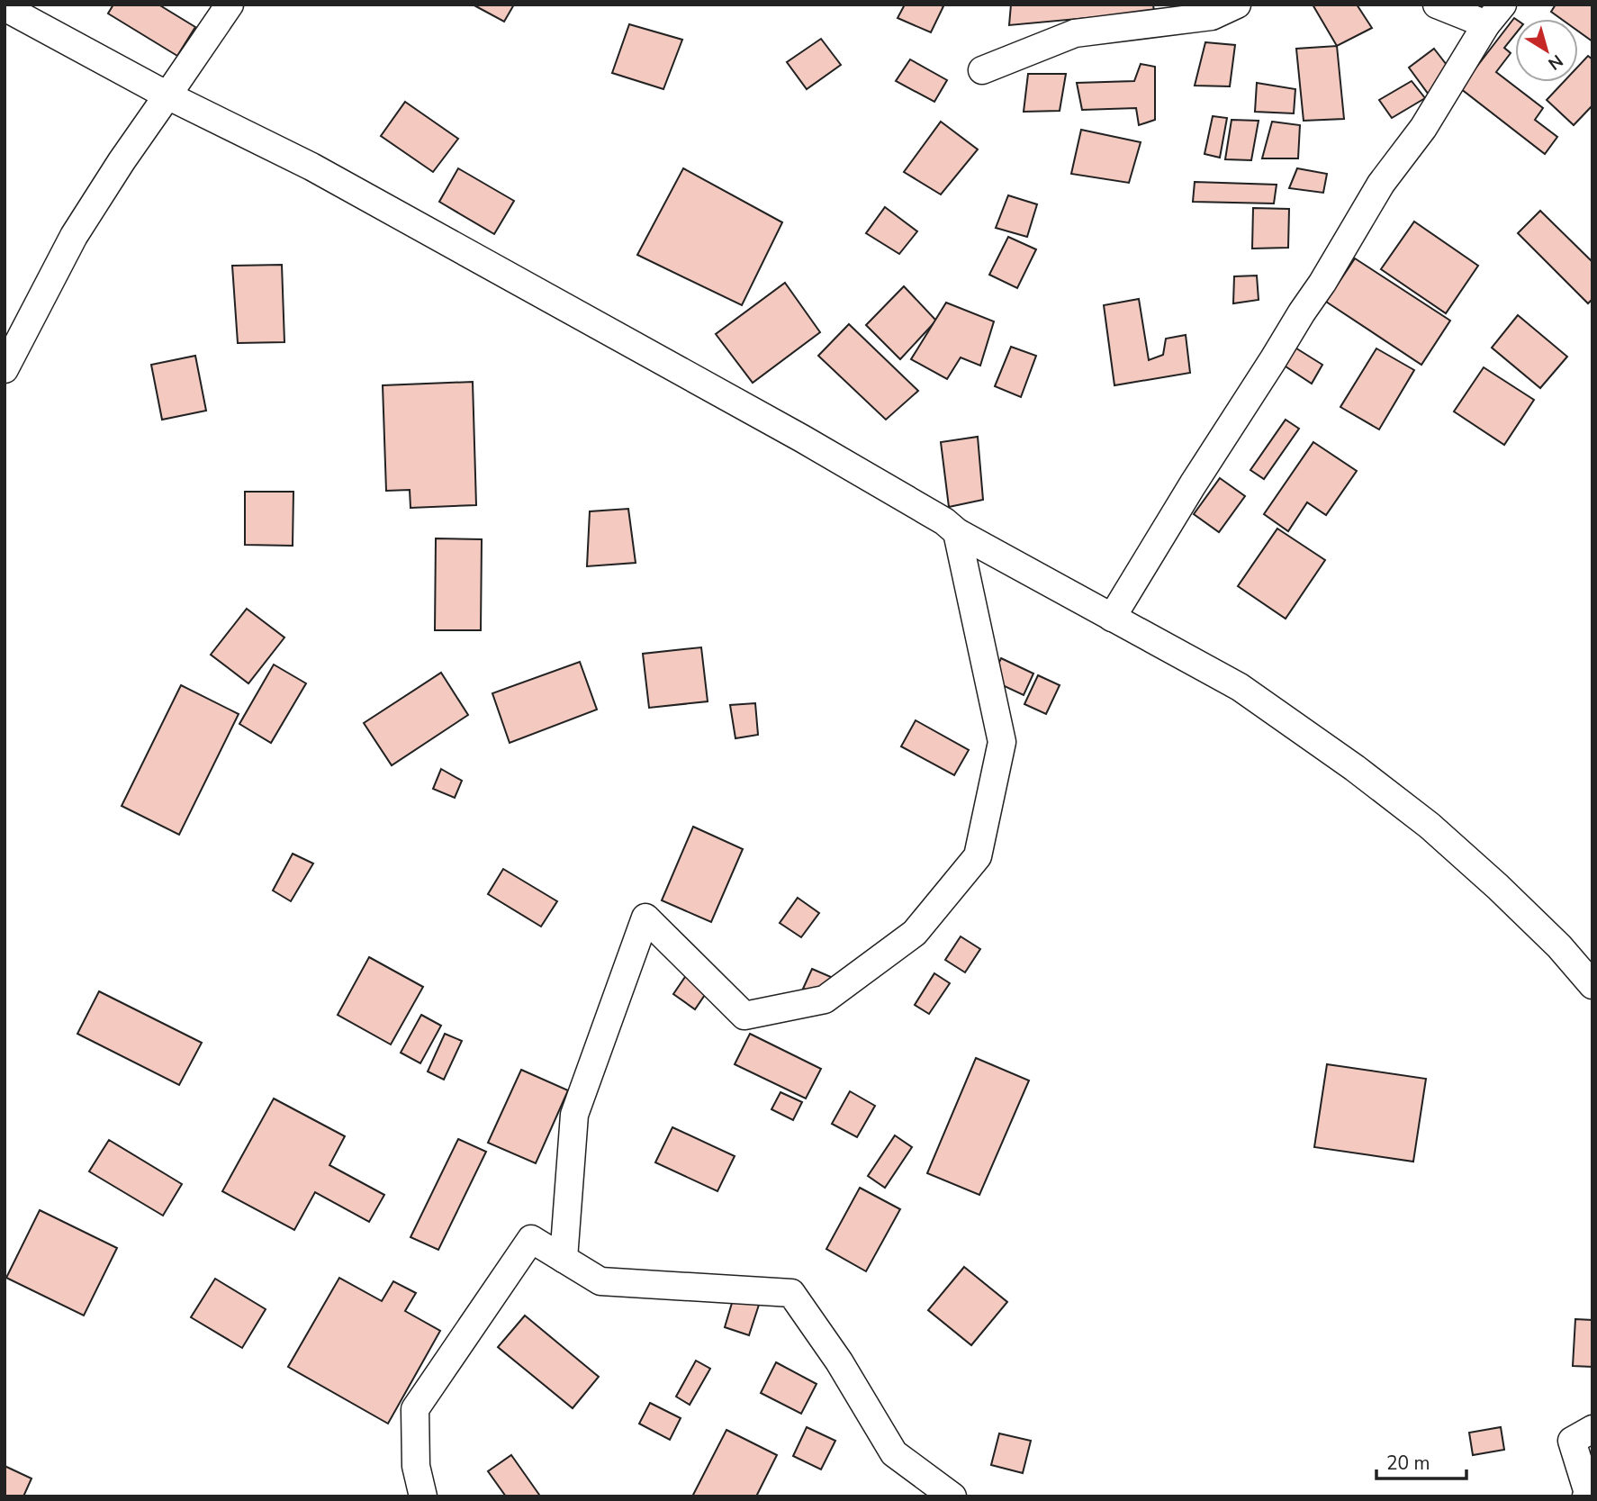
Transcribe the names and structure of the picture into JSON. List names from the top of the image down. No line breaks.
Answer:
{"scale_bar":"20 m","north":"bottom right"}
